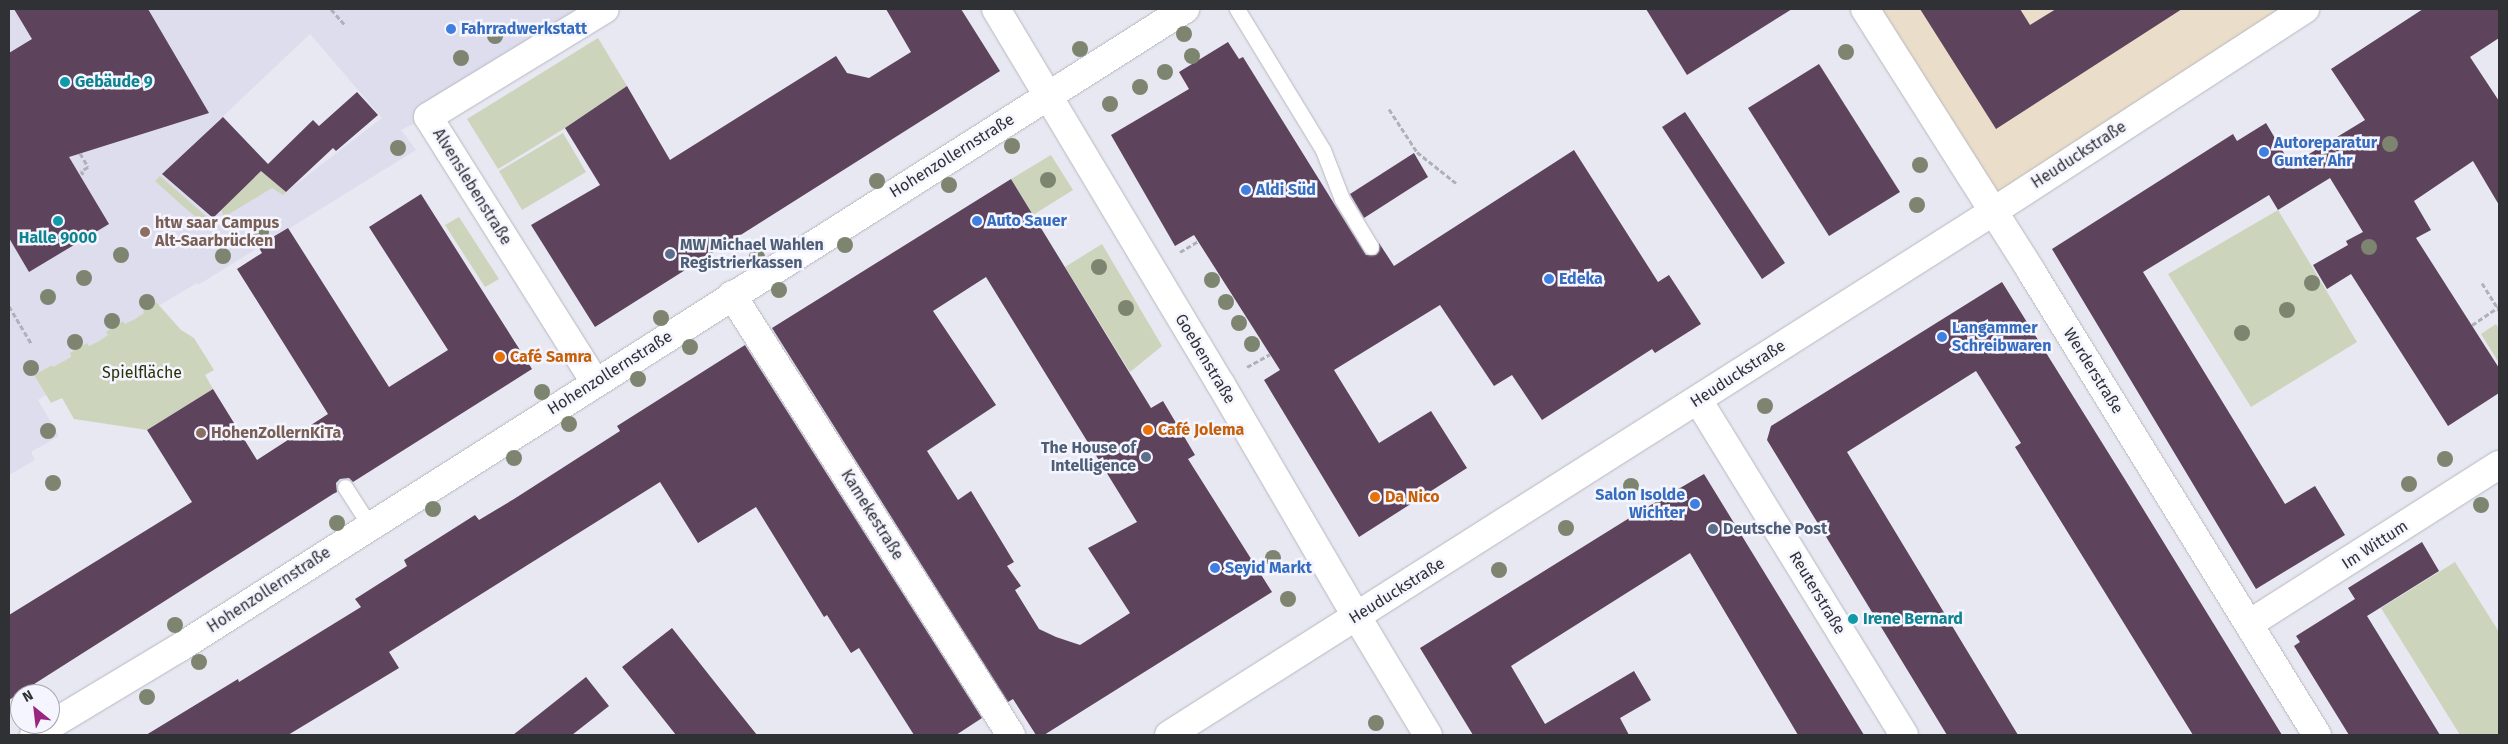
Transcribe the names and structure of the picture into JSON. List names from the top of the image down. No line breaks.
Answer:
{"streets":{"street":["Heuduckstraße","Hohenzollernstraße","Alvenslebenstraße","Goebenstraße","Werderstraße","Kamekestraße","Im Wittum","Reuterstraße"]},"crossings":[["Heuduckstraße","Goebenstraße"],["Heuduckstraße","Werderstraße"],["Heuduckstraße","Reuterstraße"],["Hohenzollernstraße","Alvenslebenstraße"],["Hohenzollernstraße","Goebenstraße"],["Hohenzollernstraße","Kamekestraße"],["Werderstraße","Im Wittum"]],"parks":["Spielfläche"],"places":["Fahrradwerkstatt","Gebäude 9","Autoreparatur Gunter Ahr","Aldi Süd","Halle 9000","Auto Sauer","htw saar Campus Alt-Saarbrücken","MW Michael Wahlen Registrierkassen","Edeka","Langammer Schreibwaren","Café Samra","Café Jolema","HohenZollernKiTa","The House of Intelligence","Da Nico","Salon Isolde Wichter","Deutsche Post","Seyid Markt","Irene Bernard"],"north":"top left"}
